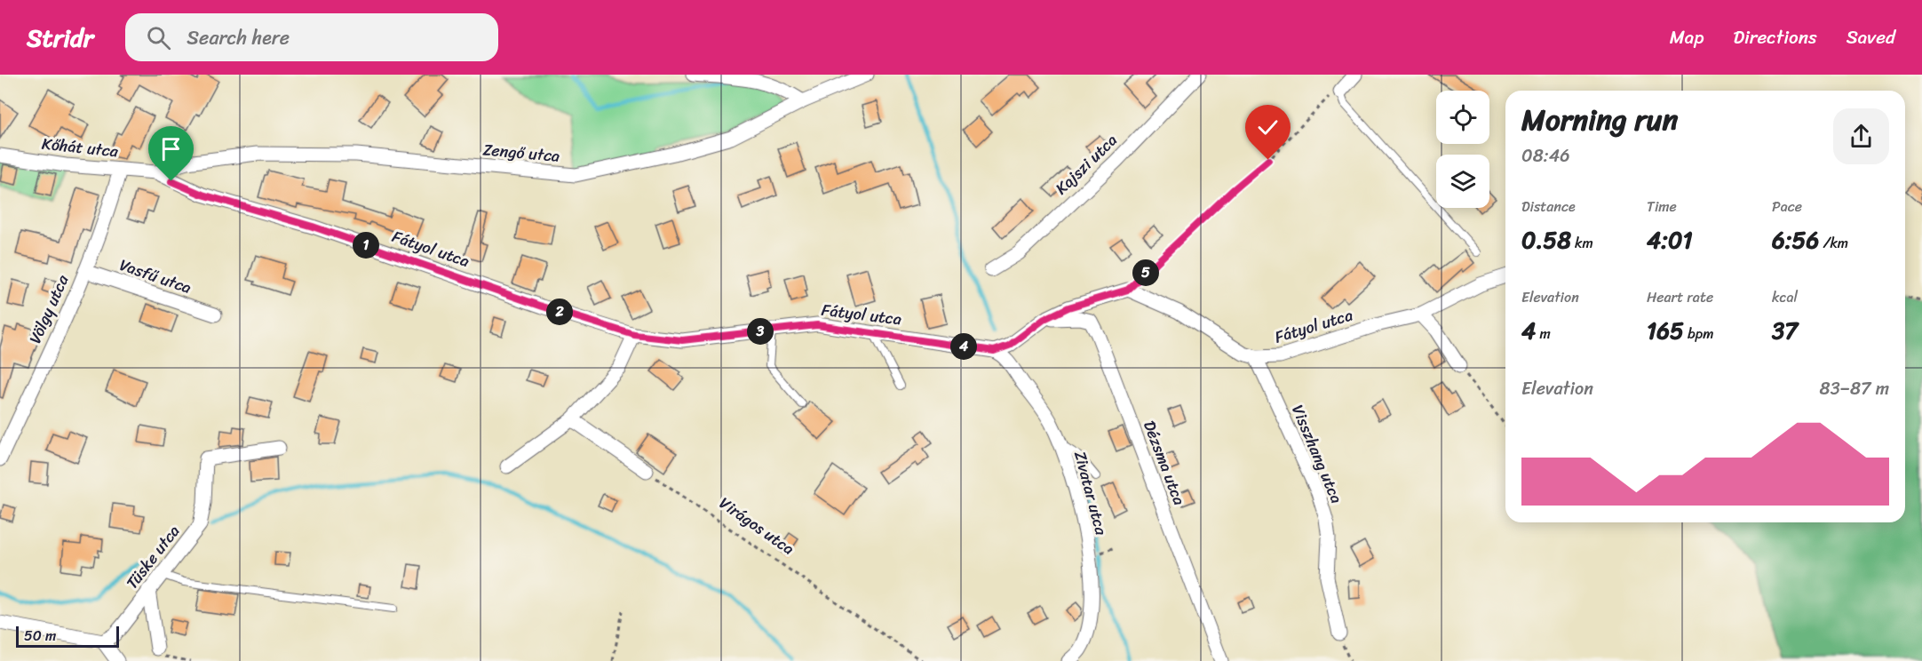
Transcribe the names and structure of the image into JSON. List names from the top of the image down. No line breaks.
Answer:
{"streets":{"street":["Kőhát utca","Zengő utca","Kajszi utca","Fátyol utca","Vasfű utca","Völgy utca","Visszhang utca","Dézsma utca","Zivatar utca","Tüske utca"],"path":["Virágos utca"]},"crossings":[["Kőhát utca","Zengő utca"],["Kőhát utca","Fátyol utca"],["Kőhát utca","Völgy utca"],["Zengő utca","Fátyol utca"],["Fátyol utca","Visszhang utca"],["Fátyol utca","Zivatar utca"],["Vasfű utca","Völgy utca"]],"scale_bar":"50 m","page":{"header":"Stridr","search":"Search here","nav":["Map","Directions","Saved"],"heading":["Morning run","08:46"],"stats":[["Distance","0.58 km"],["Time","4:01"],["Pace","6:56 /km"],["Elevation","4 m"],["Heart rate","165 bpm"],["kcal","37"]],"pins":["1","5","2","3","4"],"chart":["Elevation","83–87 m"],"scale":"50 m"}}
